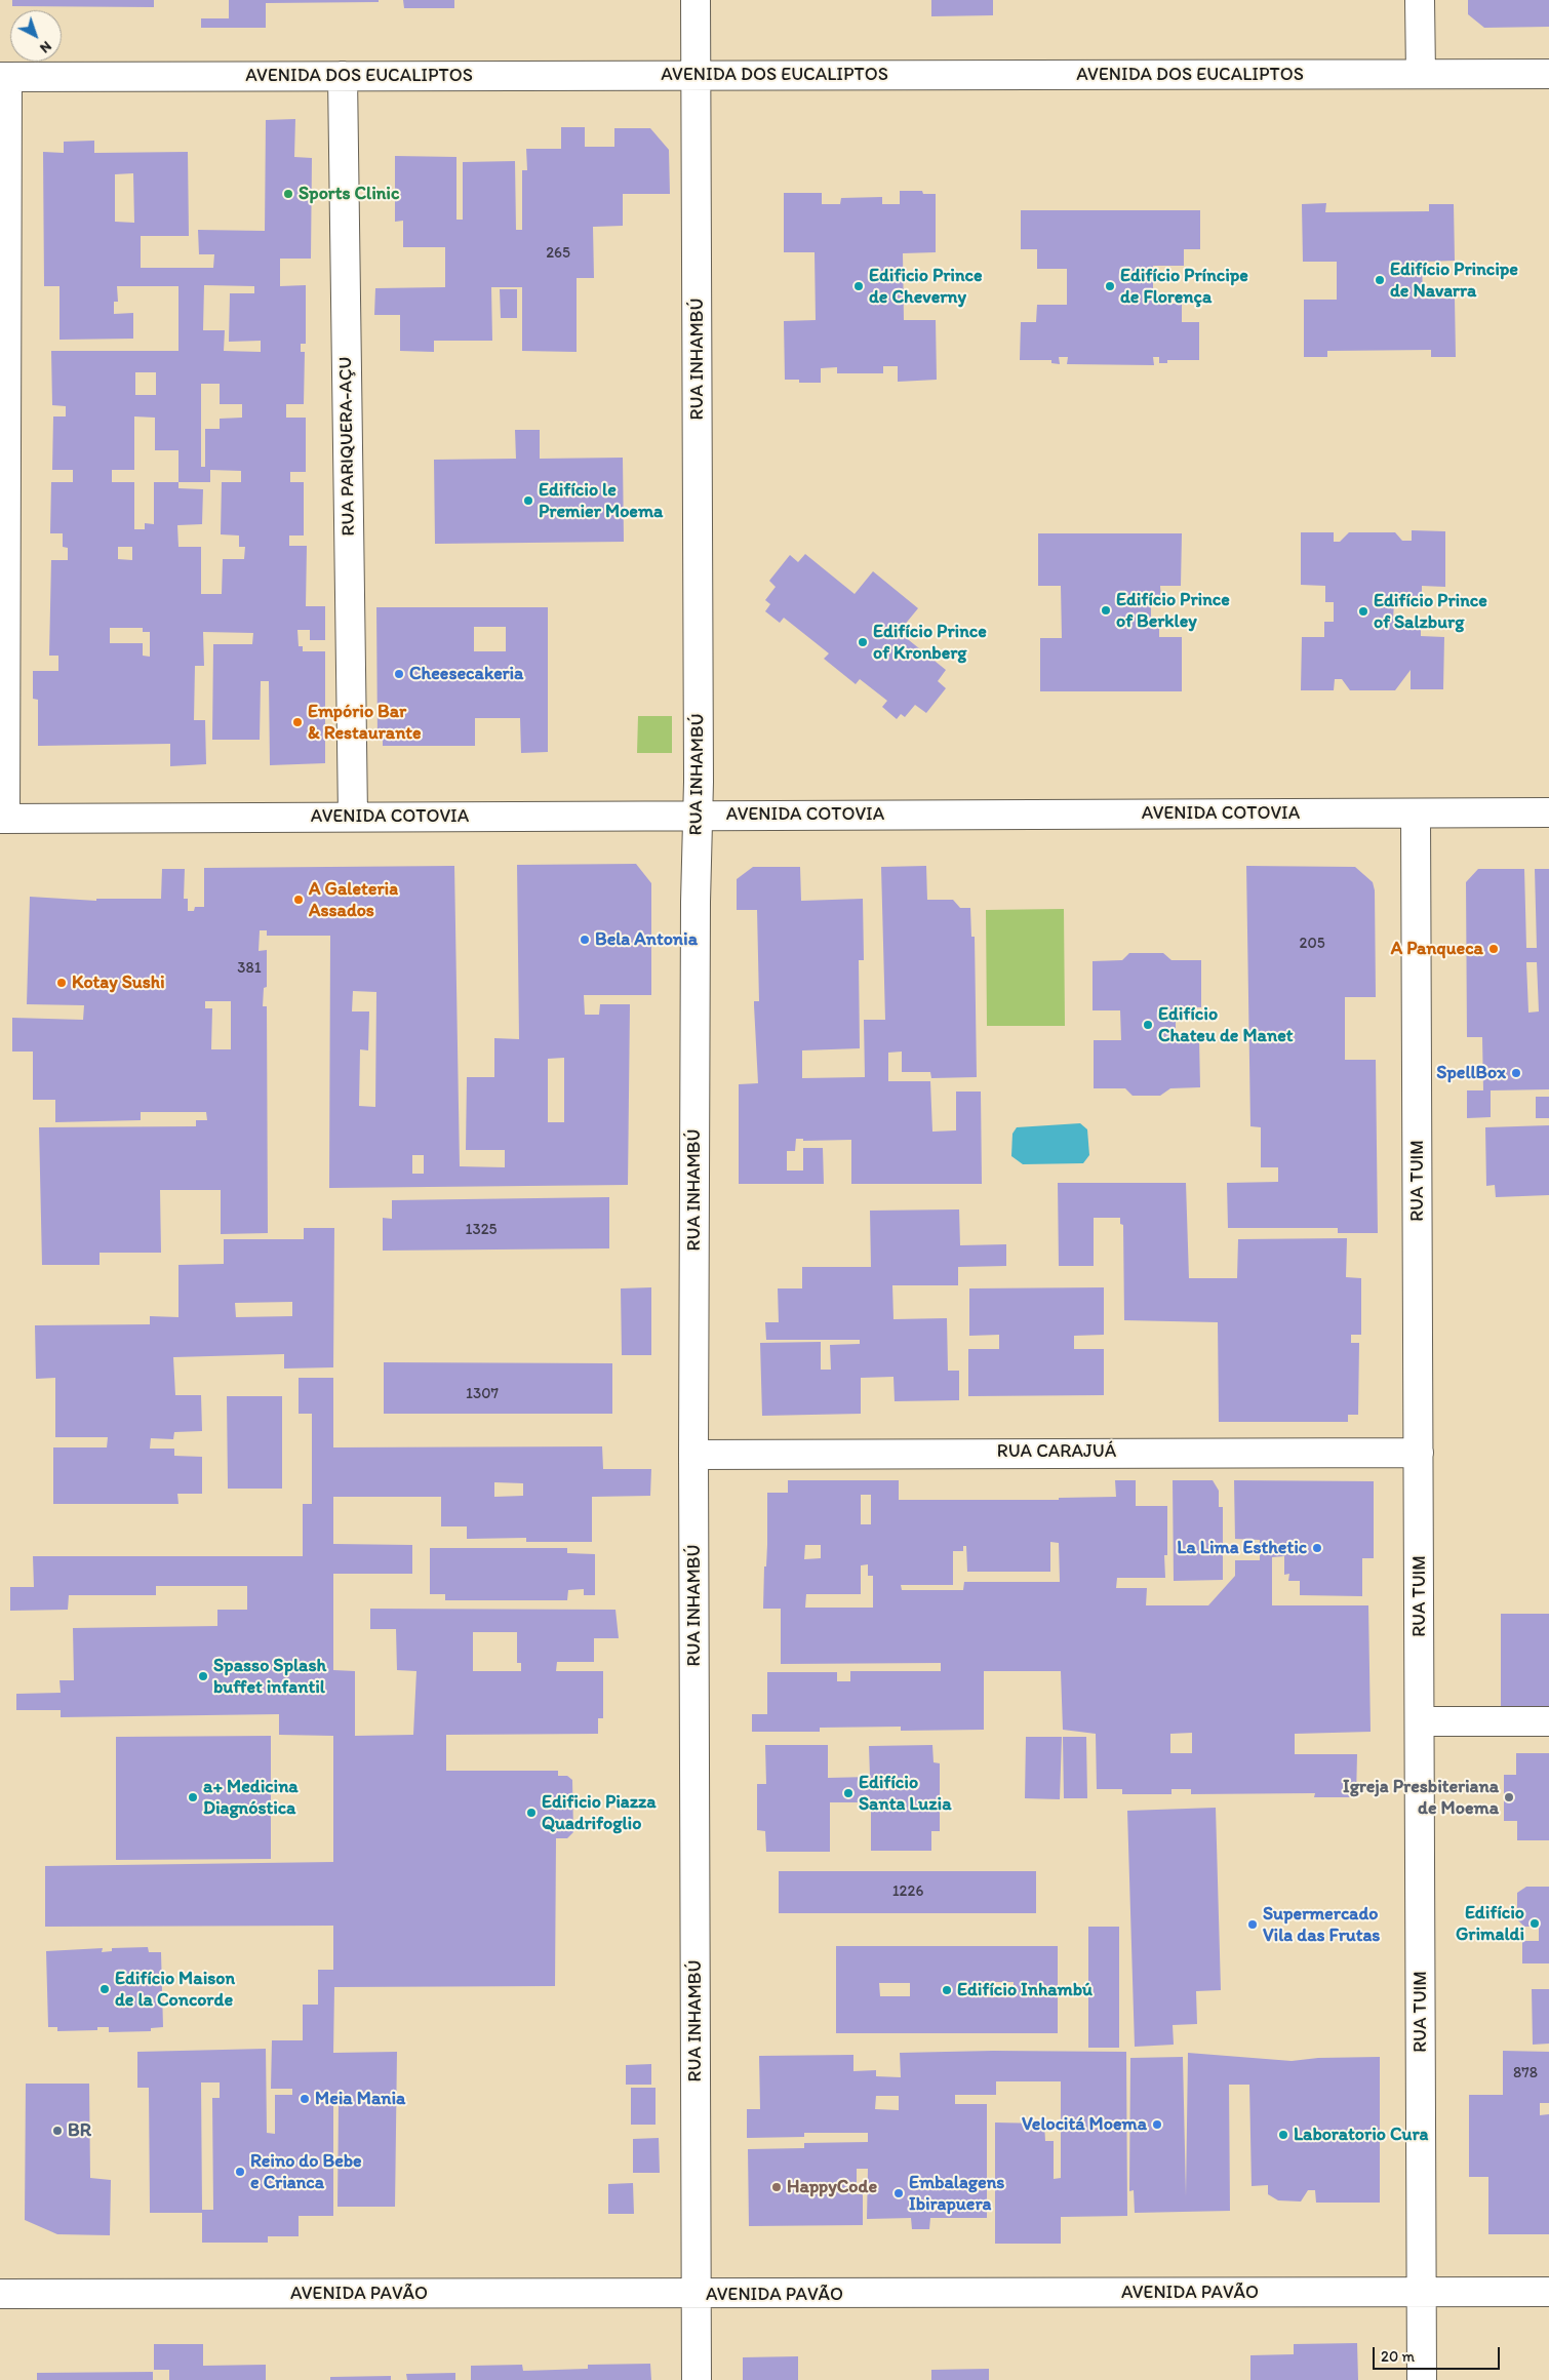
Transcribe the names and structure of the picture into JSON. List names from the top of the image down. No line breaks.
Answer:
{"streets":{"street":["AVENIDA DOS EUCALIPTOS","RUA INHAMBÚ","RUA PARIQUERA-AÇU","AVENIDA COTOVIA","RUA TUIM","RUA CARAJUÁ","AVENIDA PAVÃO"]},"crossings":[["AVENIDA DOS EUCALIPTOS","RUA INHAMBÚ"],["AVENIDA DOS EUCALIPTOS","RUA PARIQUERA-AÇU"],["RUA INHAMBÚ","AVENIDA COTOVIA"],["RUA INHAMBÚ","RUA CARAJUÁ"],["RUA INHAMBÚ","AVENIDA PAVÃO"],["RUA PARIQUERA-AÇU","AVENIDA COTOVIA"],["AVENIDA COTOVIA","RUA TUIM"],["RUA TUIM","RUA CARAJUÁ"],["RUA TUIM","AVENIDA PAVÃO"]],"places":["Sports Clinic","Edifício Principe de Navarra","Edificio Prince de Cheverny","Edifício Príncipe de Florença","Edifício le Premier Moema","Edifício Prince of Berkley","Edifício Prince of Salzburg","Edifício Prince of Kronberg","Cheesecakeria","Empório Bar & Restaurante","A Galeteria Assados","Bela Antonia","A Panqueca","Kotay Sushi","Edifício Chateu de Manet","SpellBox","La Lima Esthetic","Spasso Splash buffet infantil","Edifício Santa Luzia","a+ Medicina Diagnóstica","Igreja Presbiteriana de Moema","Edificio Piazza Quadrifoglio","Edifício Grimaldi","Supermercado Vila das Frutas","Edifício Maison de la Concorde","Edifício Inhambú","Meia Mania","Velocitá Moema","BR","Laboratorio Cura","Reino do Bebe e Crianca","HappyCode","Embalagens Ibirapuera"],"house_numbers":["265","205","381","1325","1307","1226","878"],"scale_bar":"20 m","north":"bottom right"}
